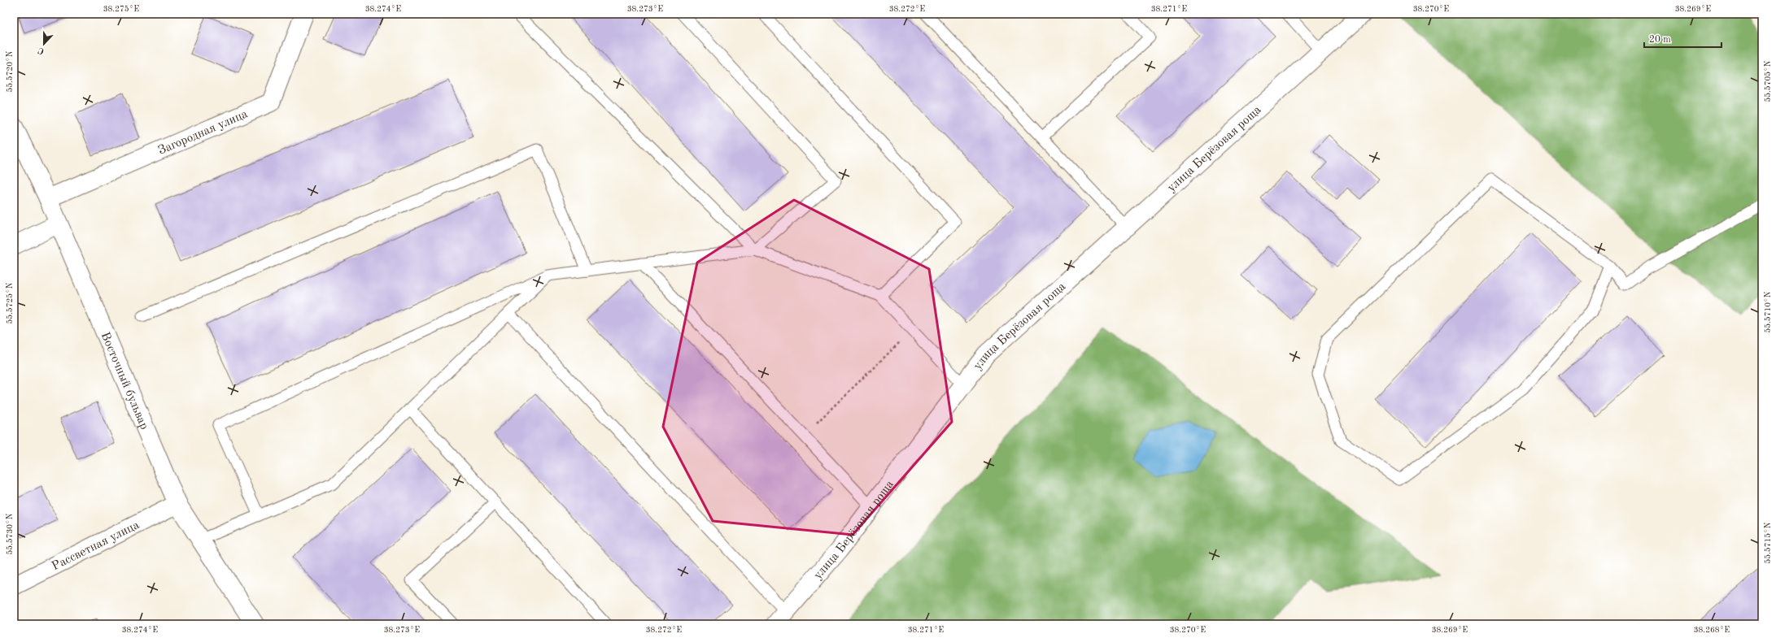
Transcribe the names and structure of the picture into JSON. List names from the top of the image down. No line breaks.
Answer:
{"streets":{"street":["Загородная улица","улица Берёзовая роща","Восточный бульвар","Рассветная улица"]},"crossings":[["Загородная улица","Восточный бульвар"],["Восточный бульвар","Рассветная улица"]],"scale_bar":"20 m","north":"bottom","coordinates":["38.275°E","38.274°E","38.273°E","38.272°E","38.271°E","38.270°E","38.269°E","55.5720°N","55.5705°N","55.5725°N","55.5710°N","55.5730°N","55.5715°N","38.268°E"]}
